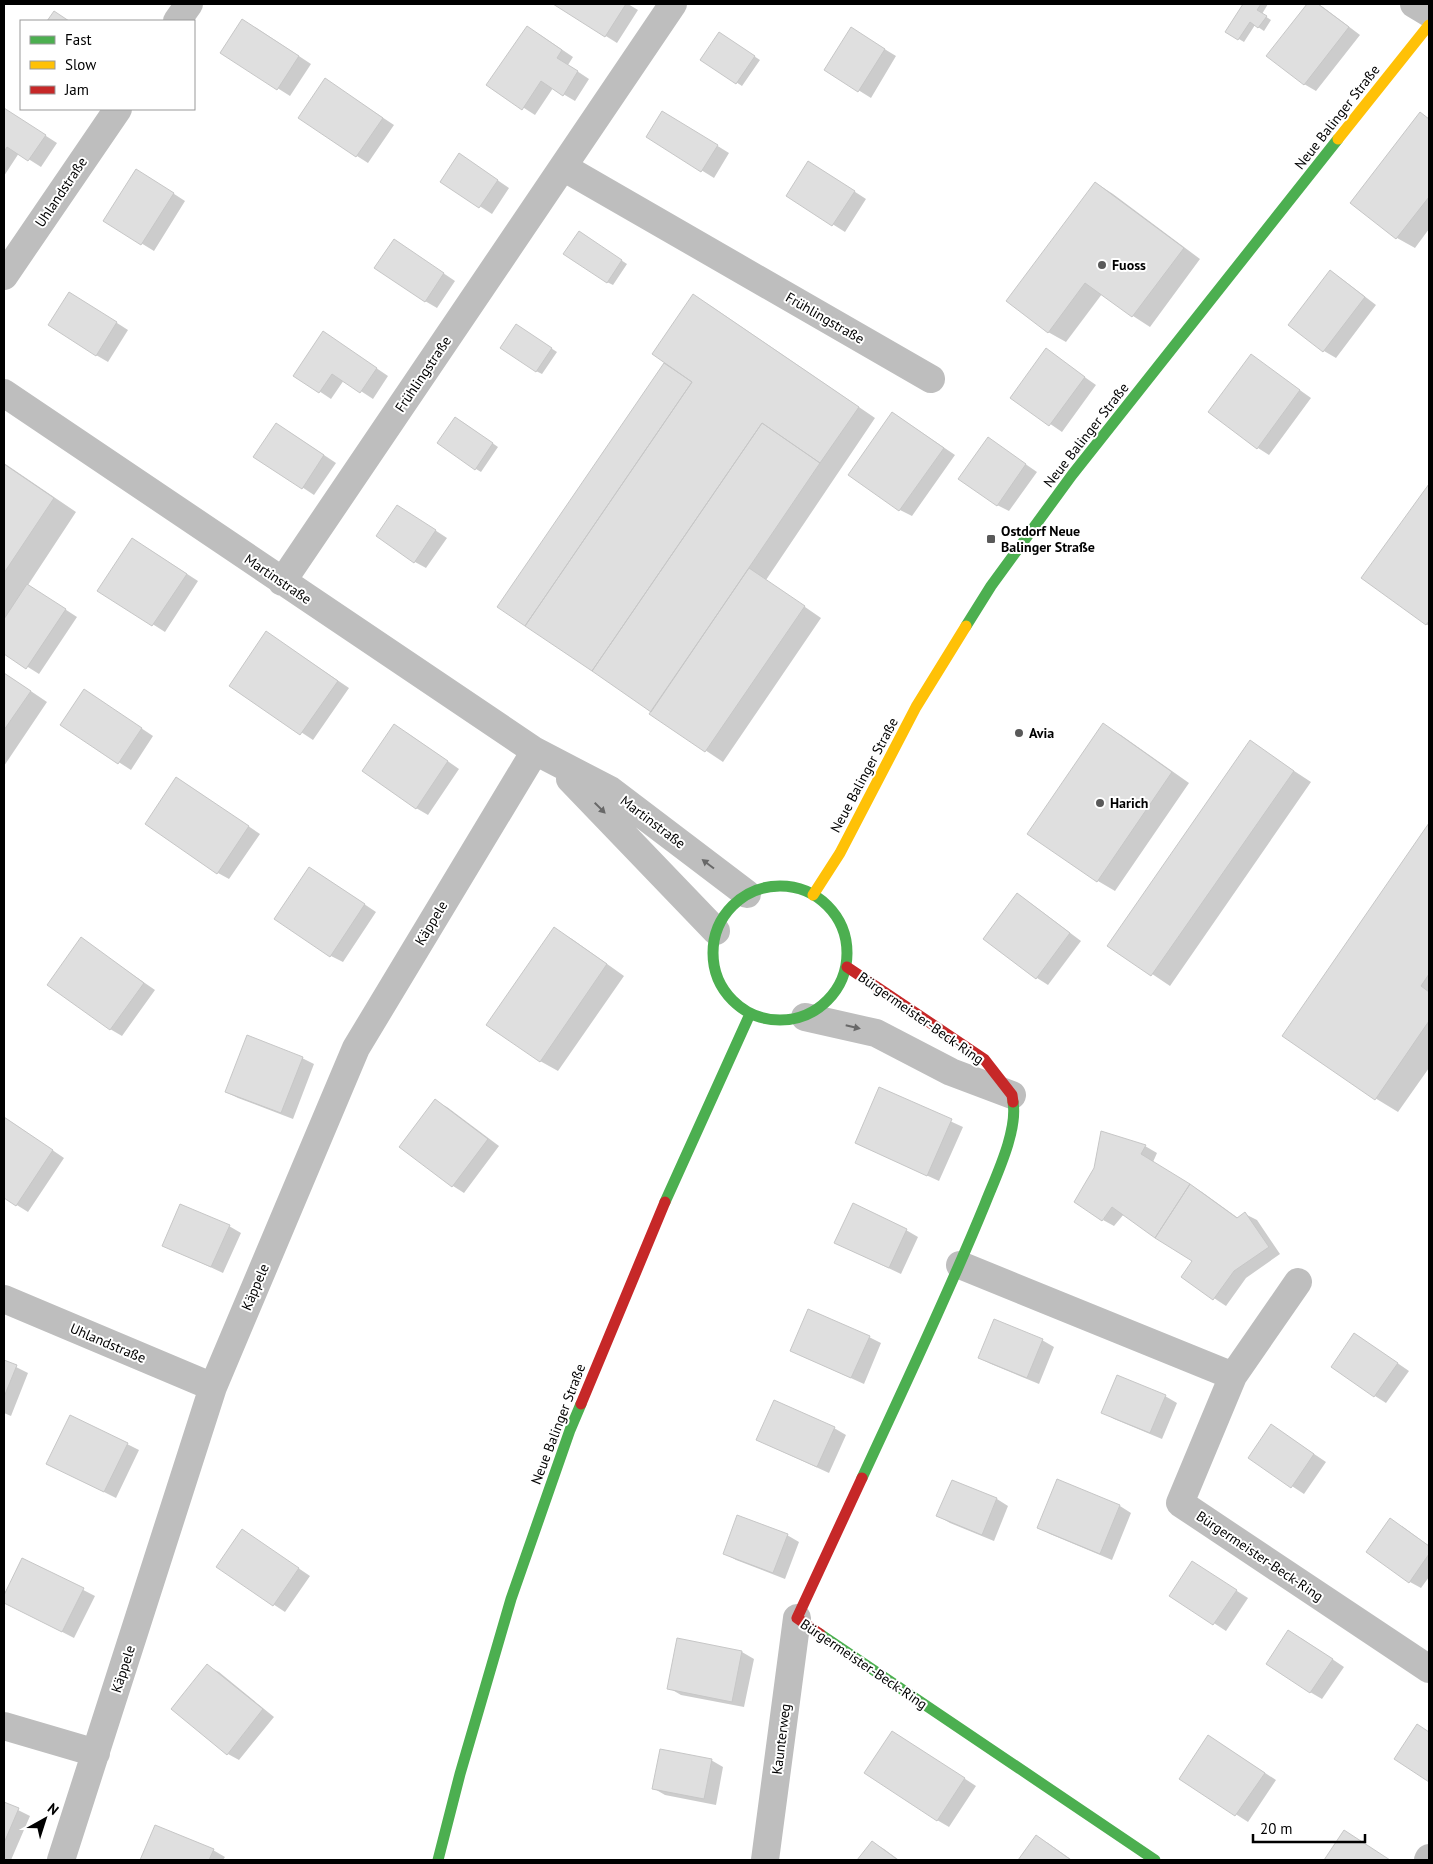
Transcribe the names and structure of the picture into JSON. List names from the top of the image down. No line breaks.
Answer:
{"streets":{"main road":["Neue Balinger Straße","Bürgermeister-Beck-Ring"],"street":["Uhlandstraße","Frühlingstraße","Martinstraße","Käppele","Kaunterweg"]},"crossings":[["Neue Balinger Straße","Martinstraße"],["Neue Balinger Straße","Bürgermeister-Beck-Ring"],["Uhlandstraße","Käppele"],["Frühlingstraße","Martinstraße"],["Martinstraße","Käppele"],["Martinstraße","Bürgermeister-Beck-Ring"],["Bürgermeister-Beck-Ring","Kaunterweg"]],"places":{"other":["Fuoss","Avia","Harich"],"transit":["Ostdorf Neue Balinger Straße"]},"legend":["Fast","Slow","Jam"],"scale_bar":"20 m","north":"top right"}
